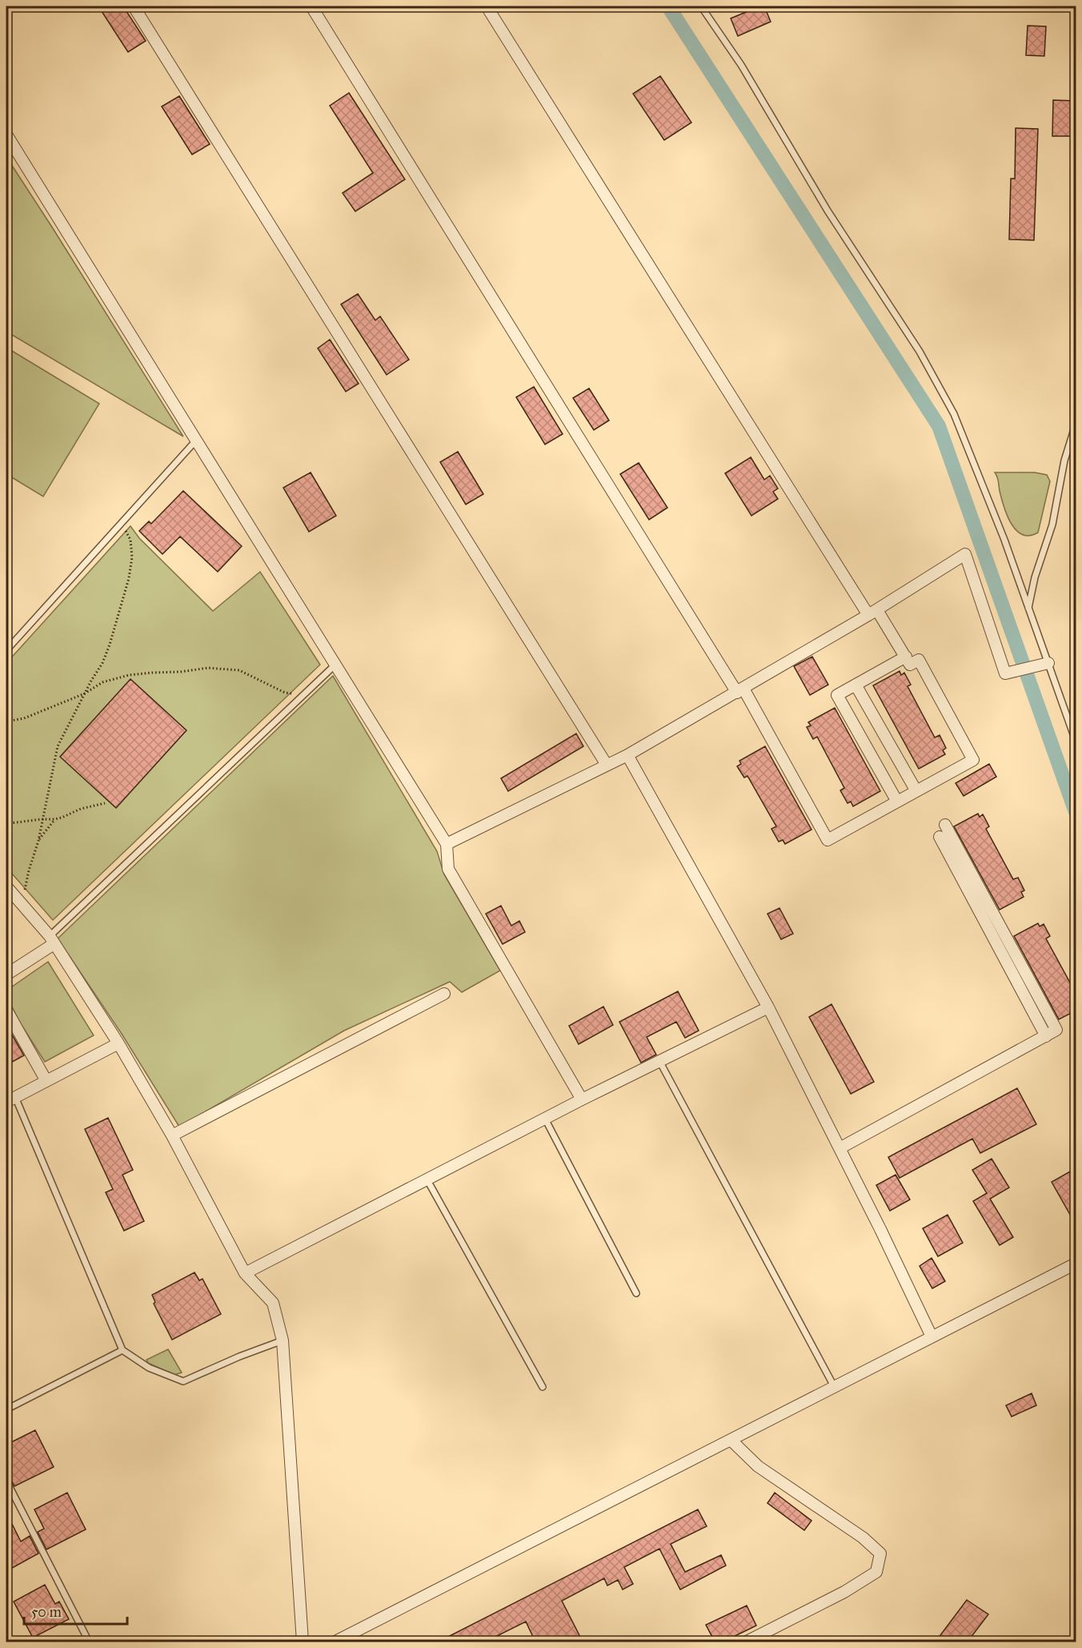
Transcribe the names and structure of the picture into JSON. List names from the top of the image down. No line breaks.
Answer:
{"scale_bar":"50 m"}
